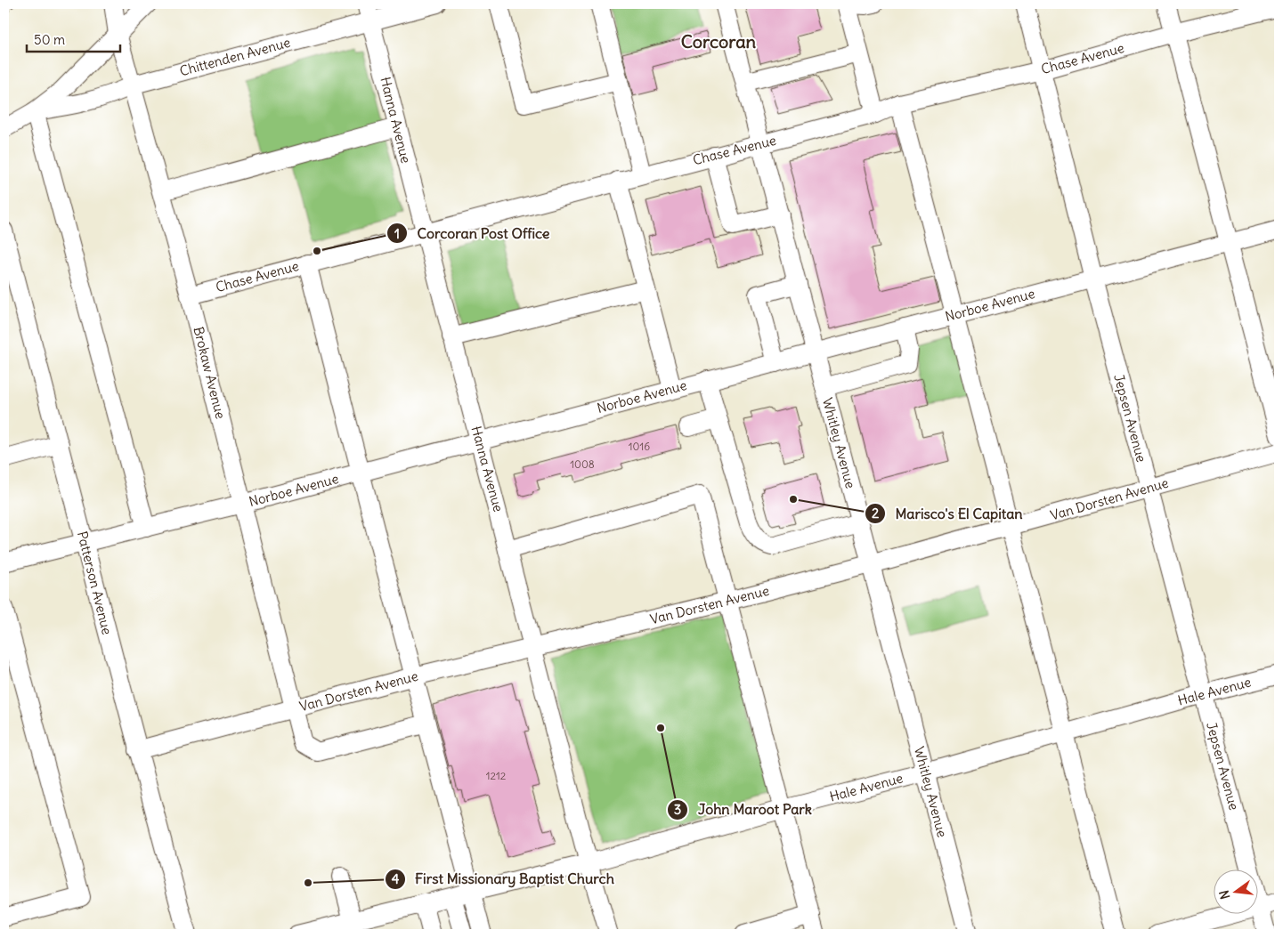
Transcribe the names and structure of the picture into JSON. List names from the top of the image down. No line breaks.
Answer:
{"streets":{"street":["Chittenden Avenue","Chase Avenue","Hanna Avenue","Norboe Avenue","Brokaw Avenue","Jepsen Avenue","Whitley Avenue","Van Dorsten Avenue","Patterson Avenue","Hale Avenue"]},"crossings":[["Chittenden Avenue","Hanna Avenue"],["Chittenden Avenue","Brokaw Avenue"],["Chase Avenue","Hanna Avenue"],["Chase Avenue","Brokaw Avenue"],["Chase Avenue","Jepsen Avenue"],["Chase Avenue","Whitley Avenue"],["Hanna Avenue","Norboe Avenue"],["Hanna Avenue","Van Dorsten Avenue"],["Hanna Avenue","Hale Avenue"],["Norboe Avenue","Brokaw Avenue"],["Norboe Avenue","Jepsen Avenue"],["Norboe Avenue","Whitley Avenue"],["Norboe Avenue","Patterson Avenue"],["Brokaw Avenue","Van Dorsten Avenue"],["Jepsen Avenue","Van Dorsten Avenue"],["Jepsen Avenue","Hale Avenue"],["Whitley Avenue","Van Dorsten Avenue"],["Whitley Avenue","Hale Avenue"],["Van Dorsten Avenue","Patterson Avenue"]],"districts":["Corcoran"],"places":["Corcoran Post Office","Marisco's El Capitan","John Maroot Park","First Missionary Baptist Church"],"house_numbers":["1016","1008","1212"],"scale_bar":"50 m","north":"left"}
